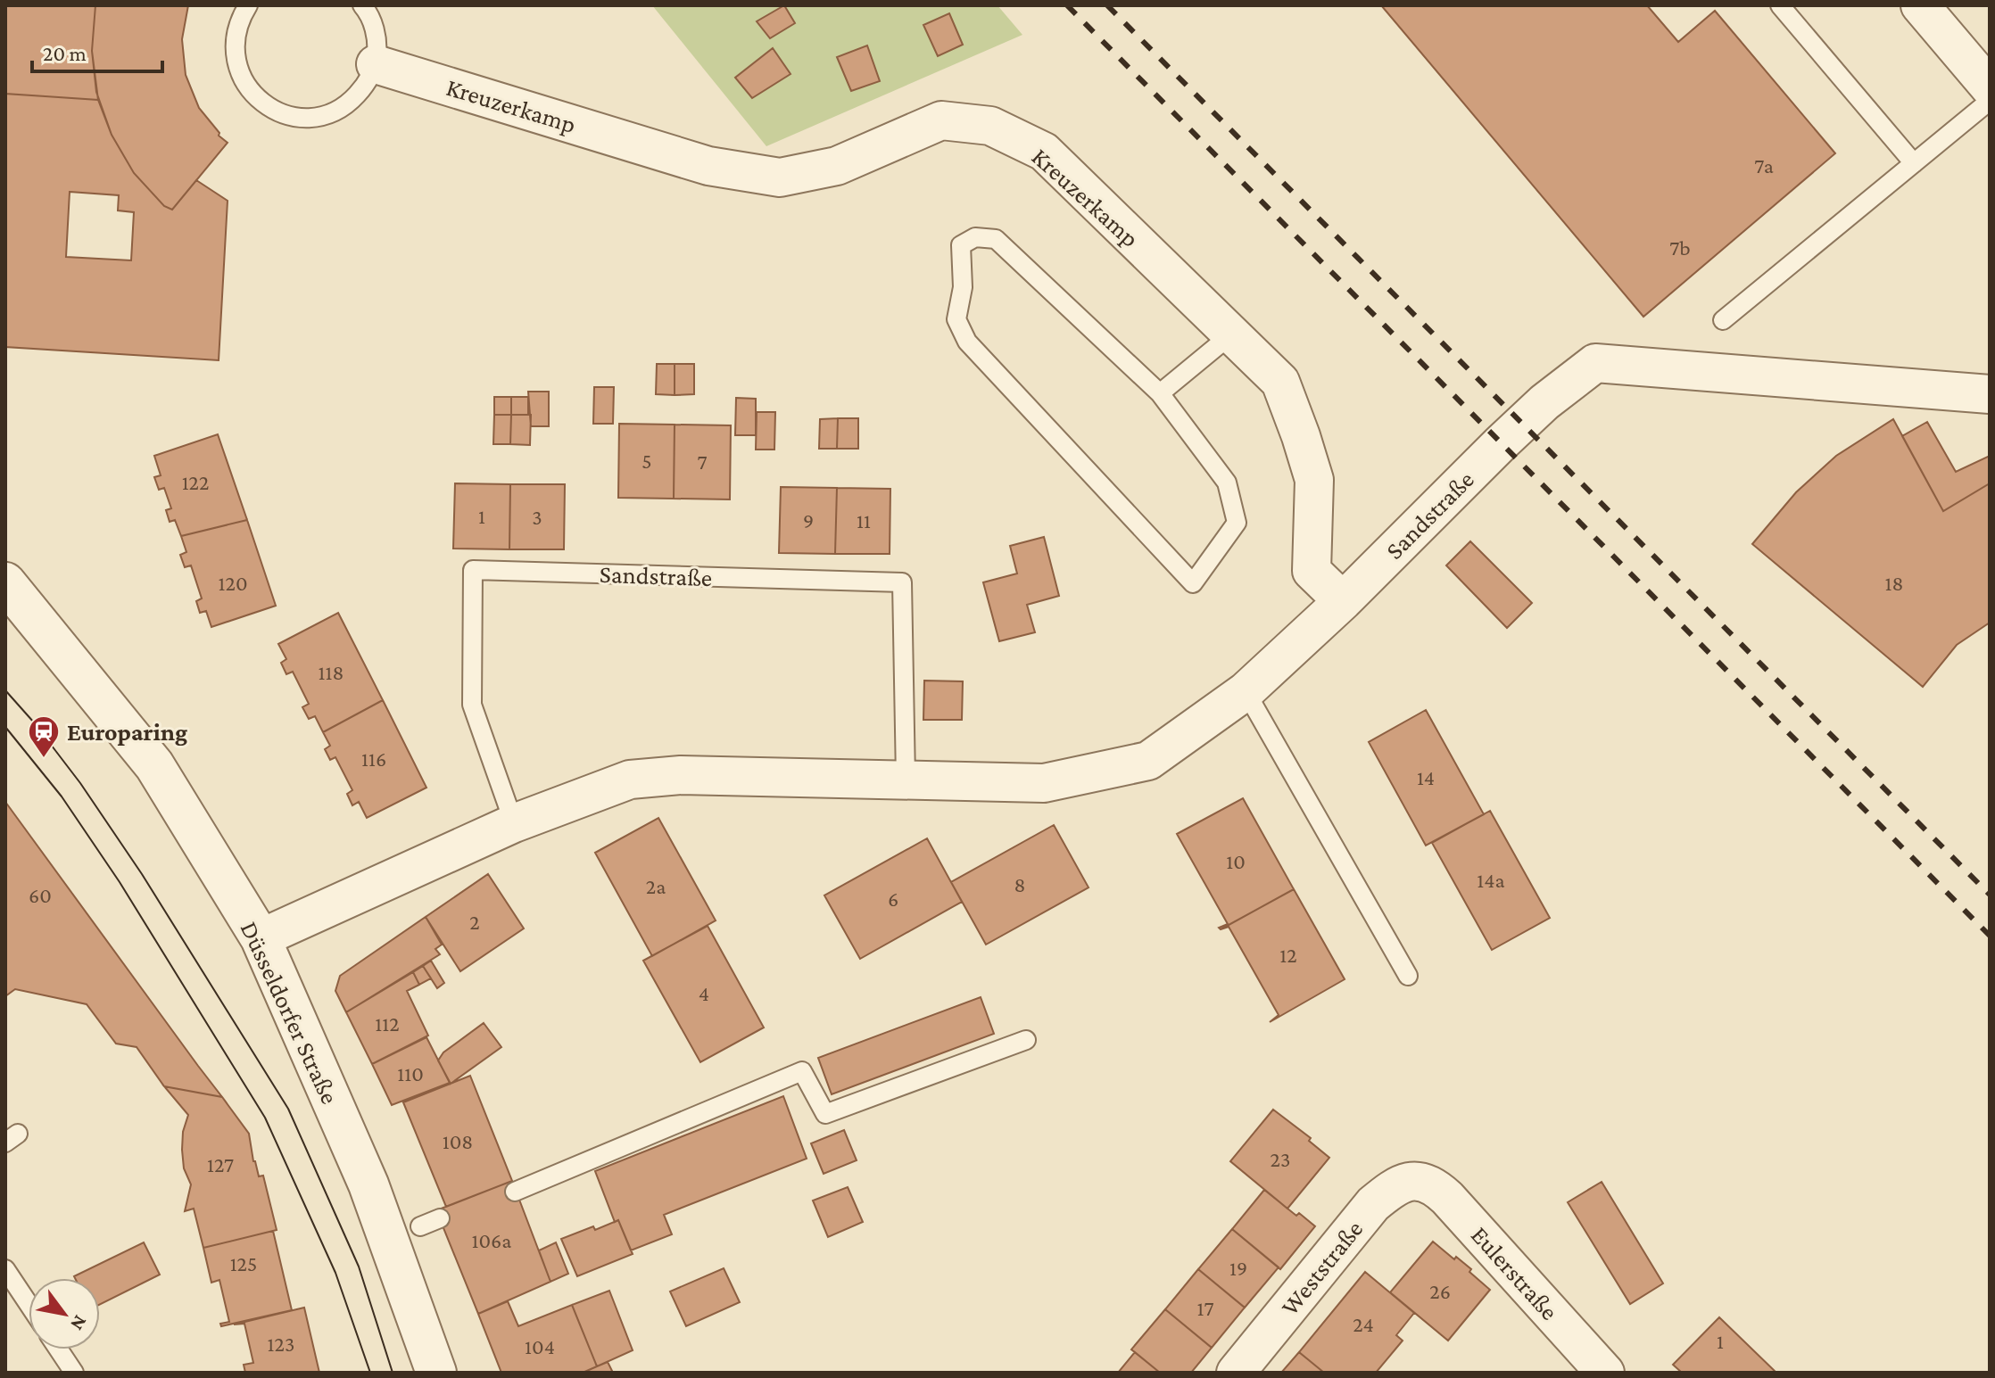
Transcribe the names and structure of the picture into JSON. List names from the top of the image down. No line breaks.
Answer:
{"streets":{"street":["Kreuzerkamp","Sandstraße","Düsseldorfer Straße","Weststraße","Eulerstraße"]},"crossings":[["Kreuzerkamp","Sandstraße"],["Sandstraße","Düsseldorfer Straße"],["Weststraße","Eulerstraße"]],"places":{"station":["Europaring"]},"house_numbers":["7a","7b","5","7","122","1","3","9","11","120","18","118","116","14","10","14a","8","2a","60","6","2","12","4","112","110","108","23","127","106a","125","19","26","17","24","1","123","104"],"scale_bar":"20 m","north":"bottom right"}
